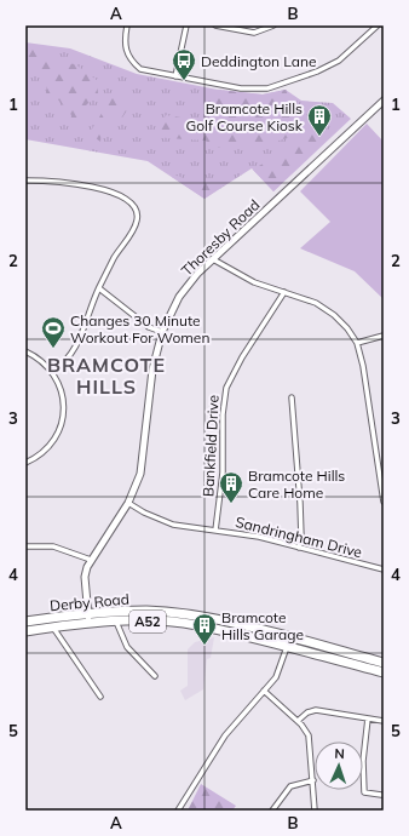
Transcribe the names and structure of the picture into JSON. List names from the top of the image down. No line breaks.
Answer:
{"streets":{"highway":["Derby Road","A52"],"street":["Thoresby Road","Bankfield Drive","Sandringham Drive"]},"crossings":[["Thoresby Road","Sandringham Drive"],["Thoresby Road","Derby Road"],["Bankfield Drive","Sandringham Drive"]],"districts":["BRAMCOTE HILLS"],"places":{"bus stop":["Deddington Lane"],"building":["Bramcote Hills Golf Course Kiosk","Bramcote Hills Care Home","Bramcote Hills Garage"],"sports":["Changes 30 Minute Workout For Women"]},"north":"top","grid":{"columns":["A","B"],"rows":["1","2","3","4","5"]}}
